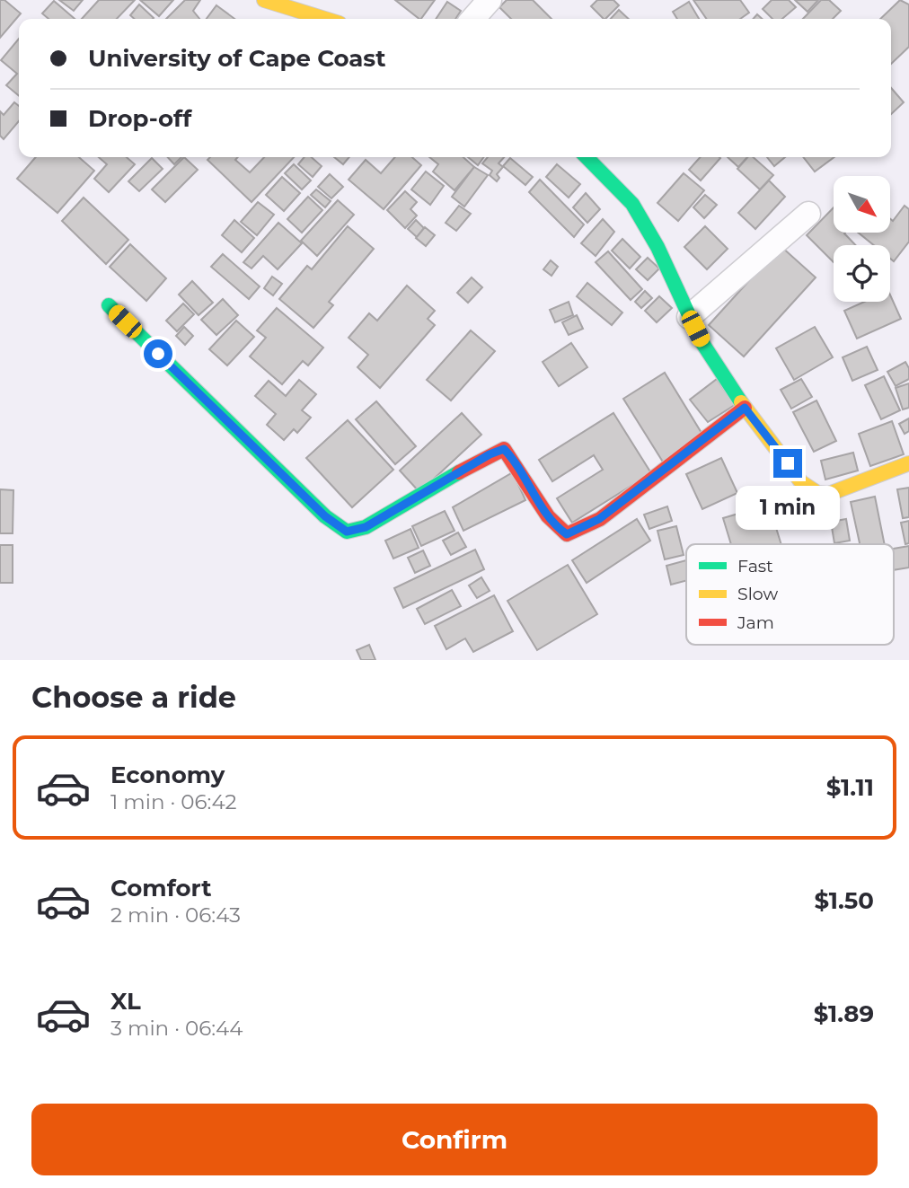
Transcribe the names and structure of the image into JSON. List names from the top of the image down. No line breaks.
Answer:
{"legend":["Fast","Slow","Jam"],"north":"bottom right","page":{"banner":["University of Cape Coast","Drop-off"],"bubble":"1 min","heading":"Choose a ride","list":[{"name":"Economy","note":"1 min · 06:42","value":"$1.11"},{"name":"Comfort","note":"2 min · 06:43","value":"$1.50"},{"name":"XL","note":"3 min · 06:44","value":"$1.89"}],"buttons":"Confirm"}}
